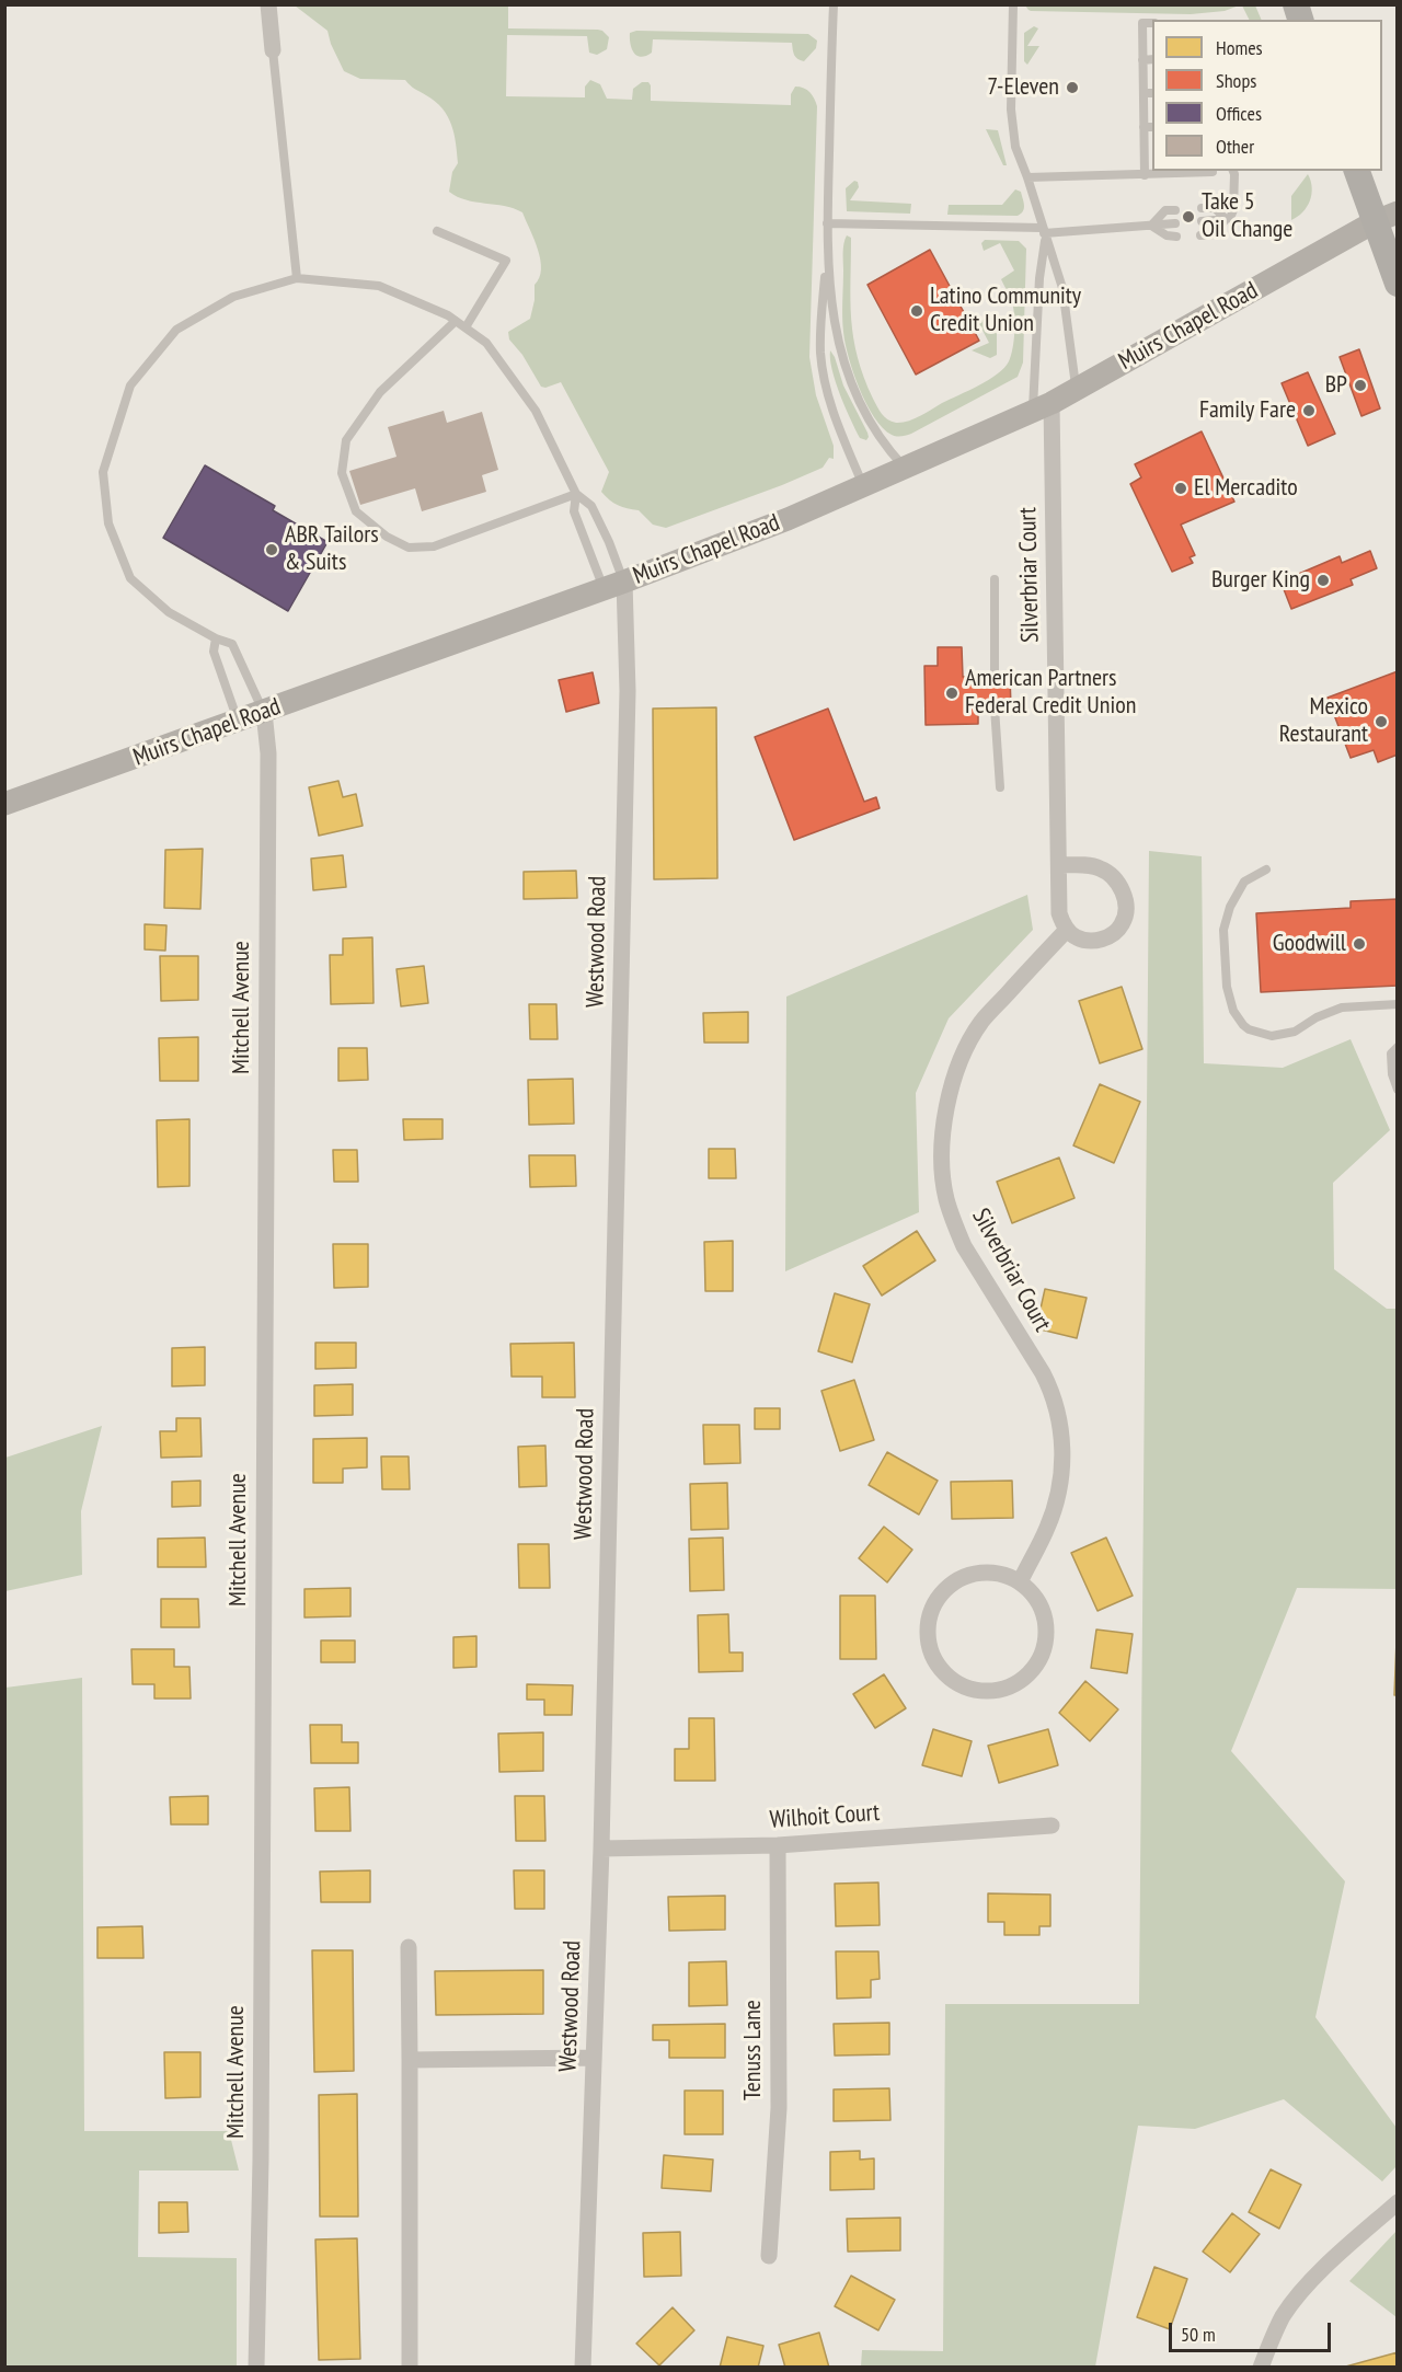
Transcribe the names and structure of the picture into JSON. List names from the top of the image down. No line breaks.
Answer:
{"streets":{"main road":["Muirs Chapel Road"],"street":["Silverbriar Court","Westwood Road","Mitchell Avenue","Wilhoit Court","Tenuss Lane"]},"crossings":[["Muirs Chapel Road","Silverbriar Court"],["Muirs Chapel Road","Westwood Road"],["Muirs Chapel Road","Mitchell Avenue"],["Westwood Road","Wilhoit Court"],["Wilhoit Court","Tenuss Lane"]],"places":["7-Eleven","Take 5 Oil Change","Latino Community Credit Union","BP","Family Fare","El Mercadito","ABR Tailors & Suits","Burger King","American Partners Federal Credit Union","Mexico Restaurant","Goodwill"],"legend":["Homes","Shops","Offices","Other"],"scale_bar":"50 m"}
